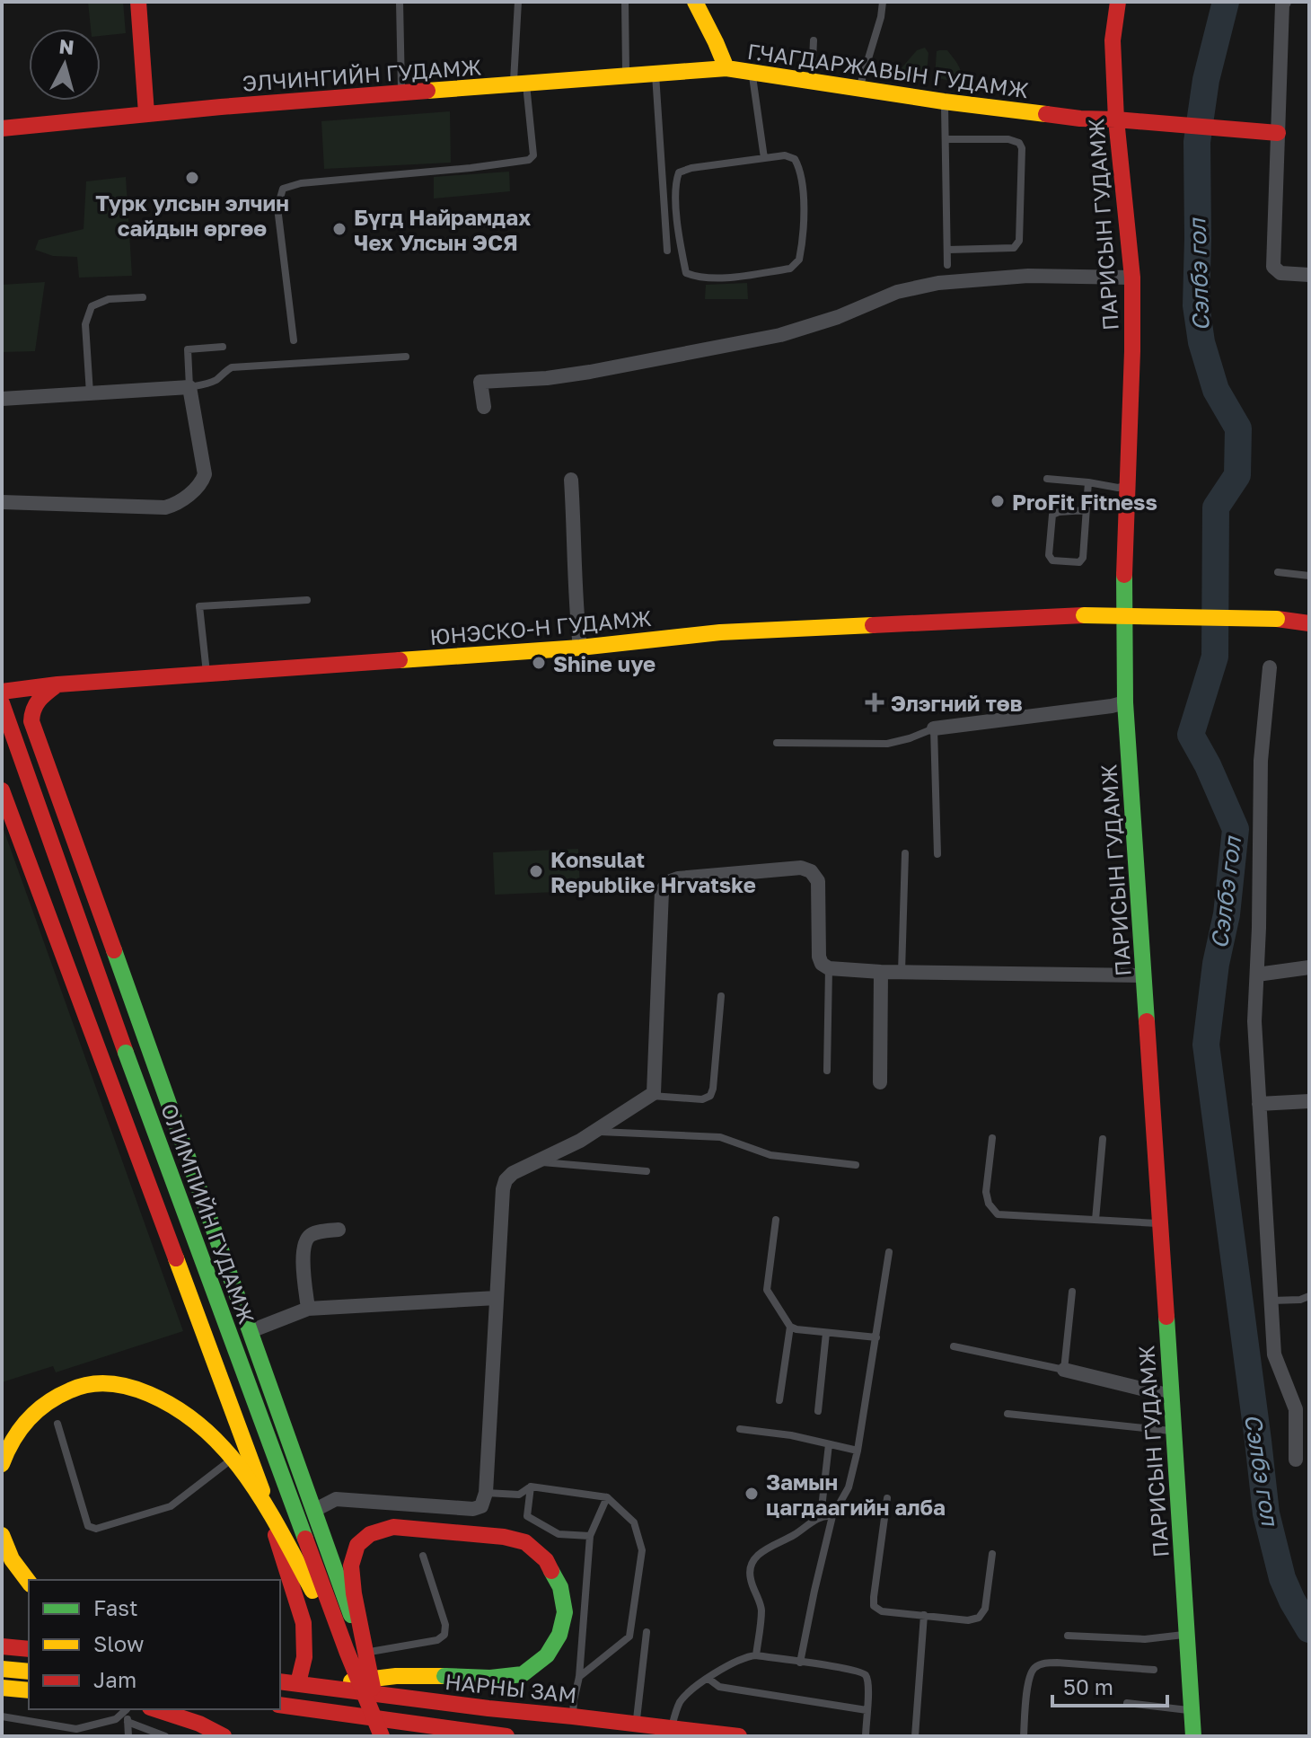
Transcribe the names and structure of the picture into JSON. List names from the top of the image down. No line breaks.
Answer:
{"streets":{"main road":["Г.ЧАГДАРЖАВЫН ГУДАМЖ","ЭЛЧИНГИЙН ГУДАМЖ","ПАРИСЫН ГУДАМЖ","ЮНЭСКО-Н ГУДАМЖ","ОЛИМПИЙН ГУДАМЖ","НАРНЫ ЗАМ"]},"crossings":[["Г.ЧАГДАРЖАВЫН ГУДАМЖ","ЭЛЧИНГИЙН ГУДАМЖ"],["Г.ЧАГДАРЖАВЫН ГУДАМЖ","ПАРИСЫН ГУДАМЖ"]],"water":["Сэлбэ гол"],"places":{"other":["Турк улсын элчин сайдын өргөө","Бүгд Найрамдах Чех Улсын ЭСЯ","ProFit Fitness","Shine uye","Konsulat Republike Hrvatske","Замын цагдаагийн алба"],"health":["Элэгний төв"]},"legend":["Fast","Slow","Jam"],"scale_bar":"50 m","north":"top"}
